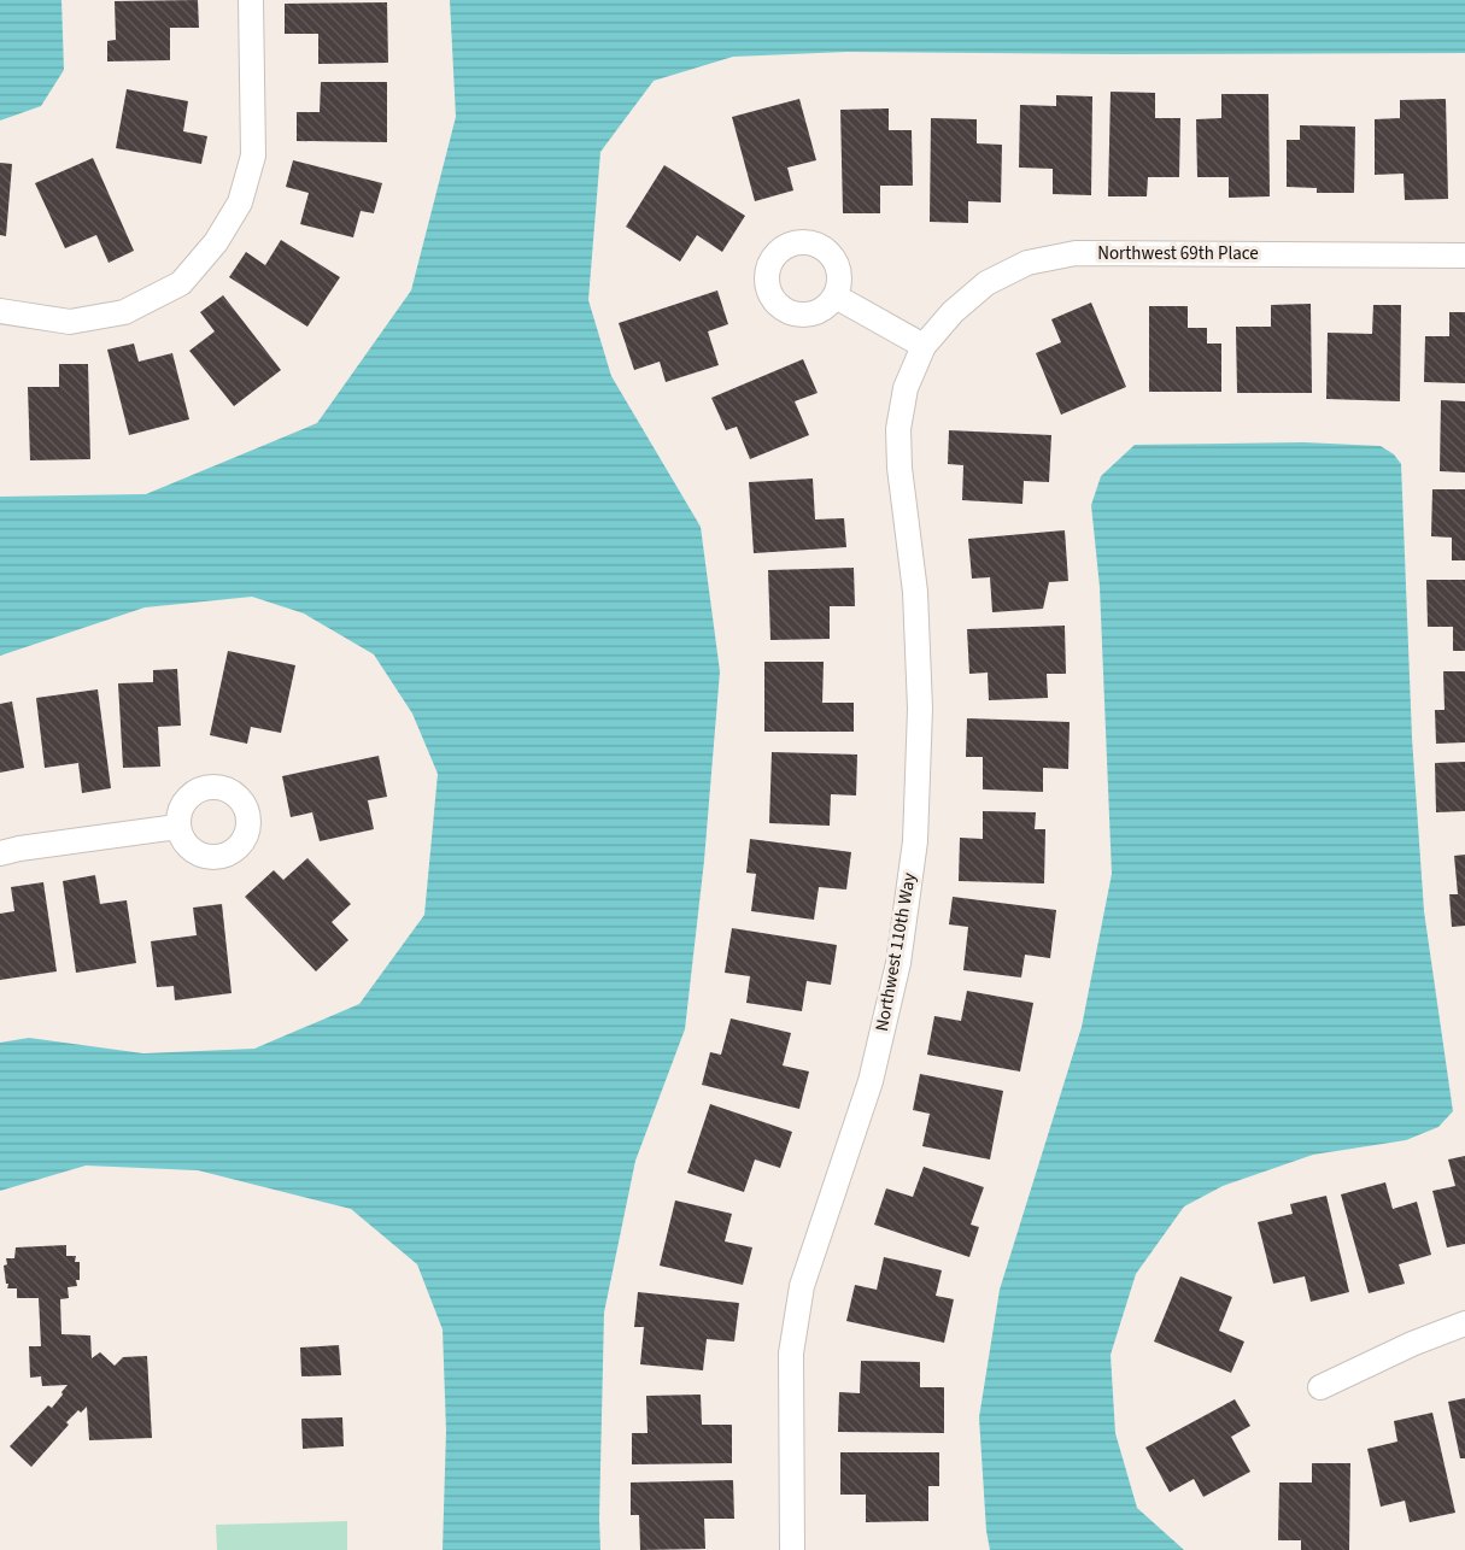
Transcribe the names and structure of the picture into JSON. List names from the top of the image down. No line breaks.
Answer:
{"streets":{"street":["Northwest 69th Place","Northwest 110th Way"]},"crossings":[["Northwest 69th Place","Northwest 110th Way"]]}
